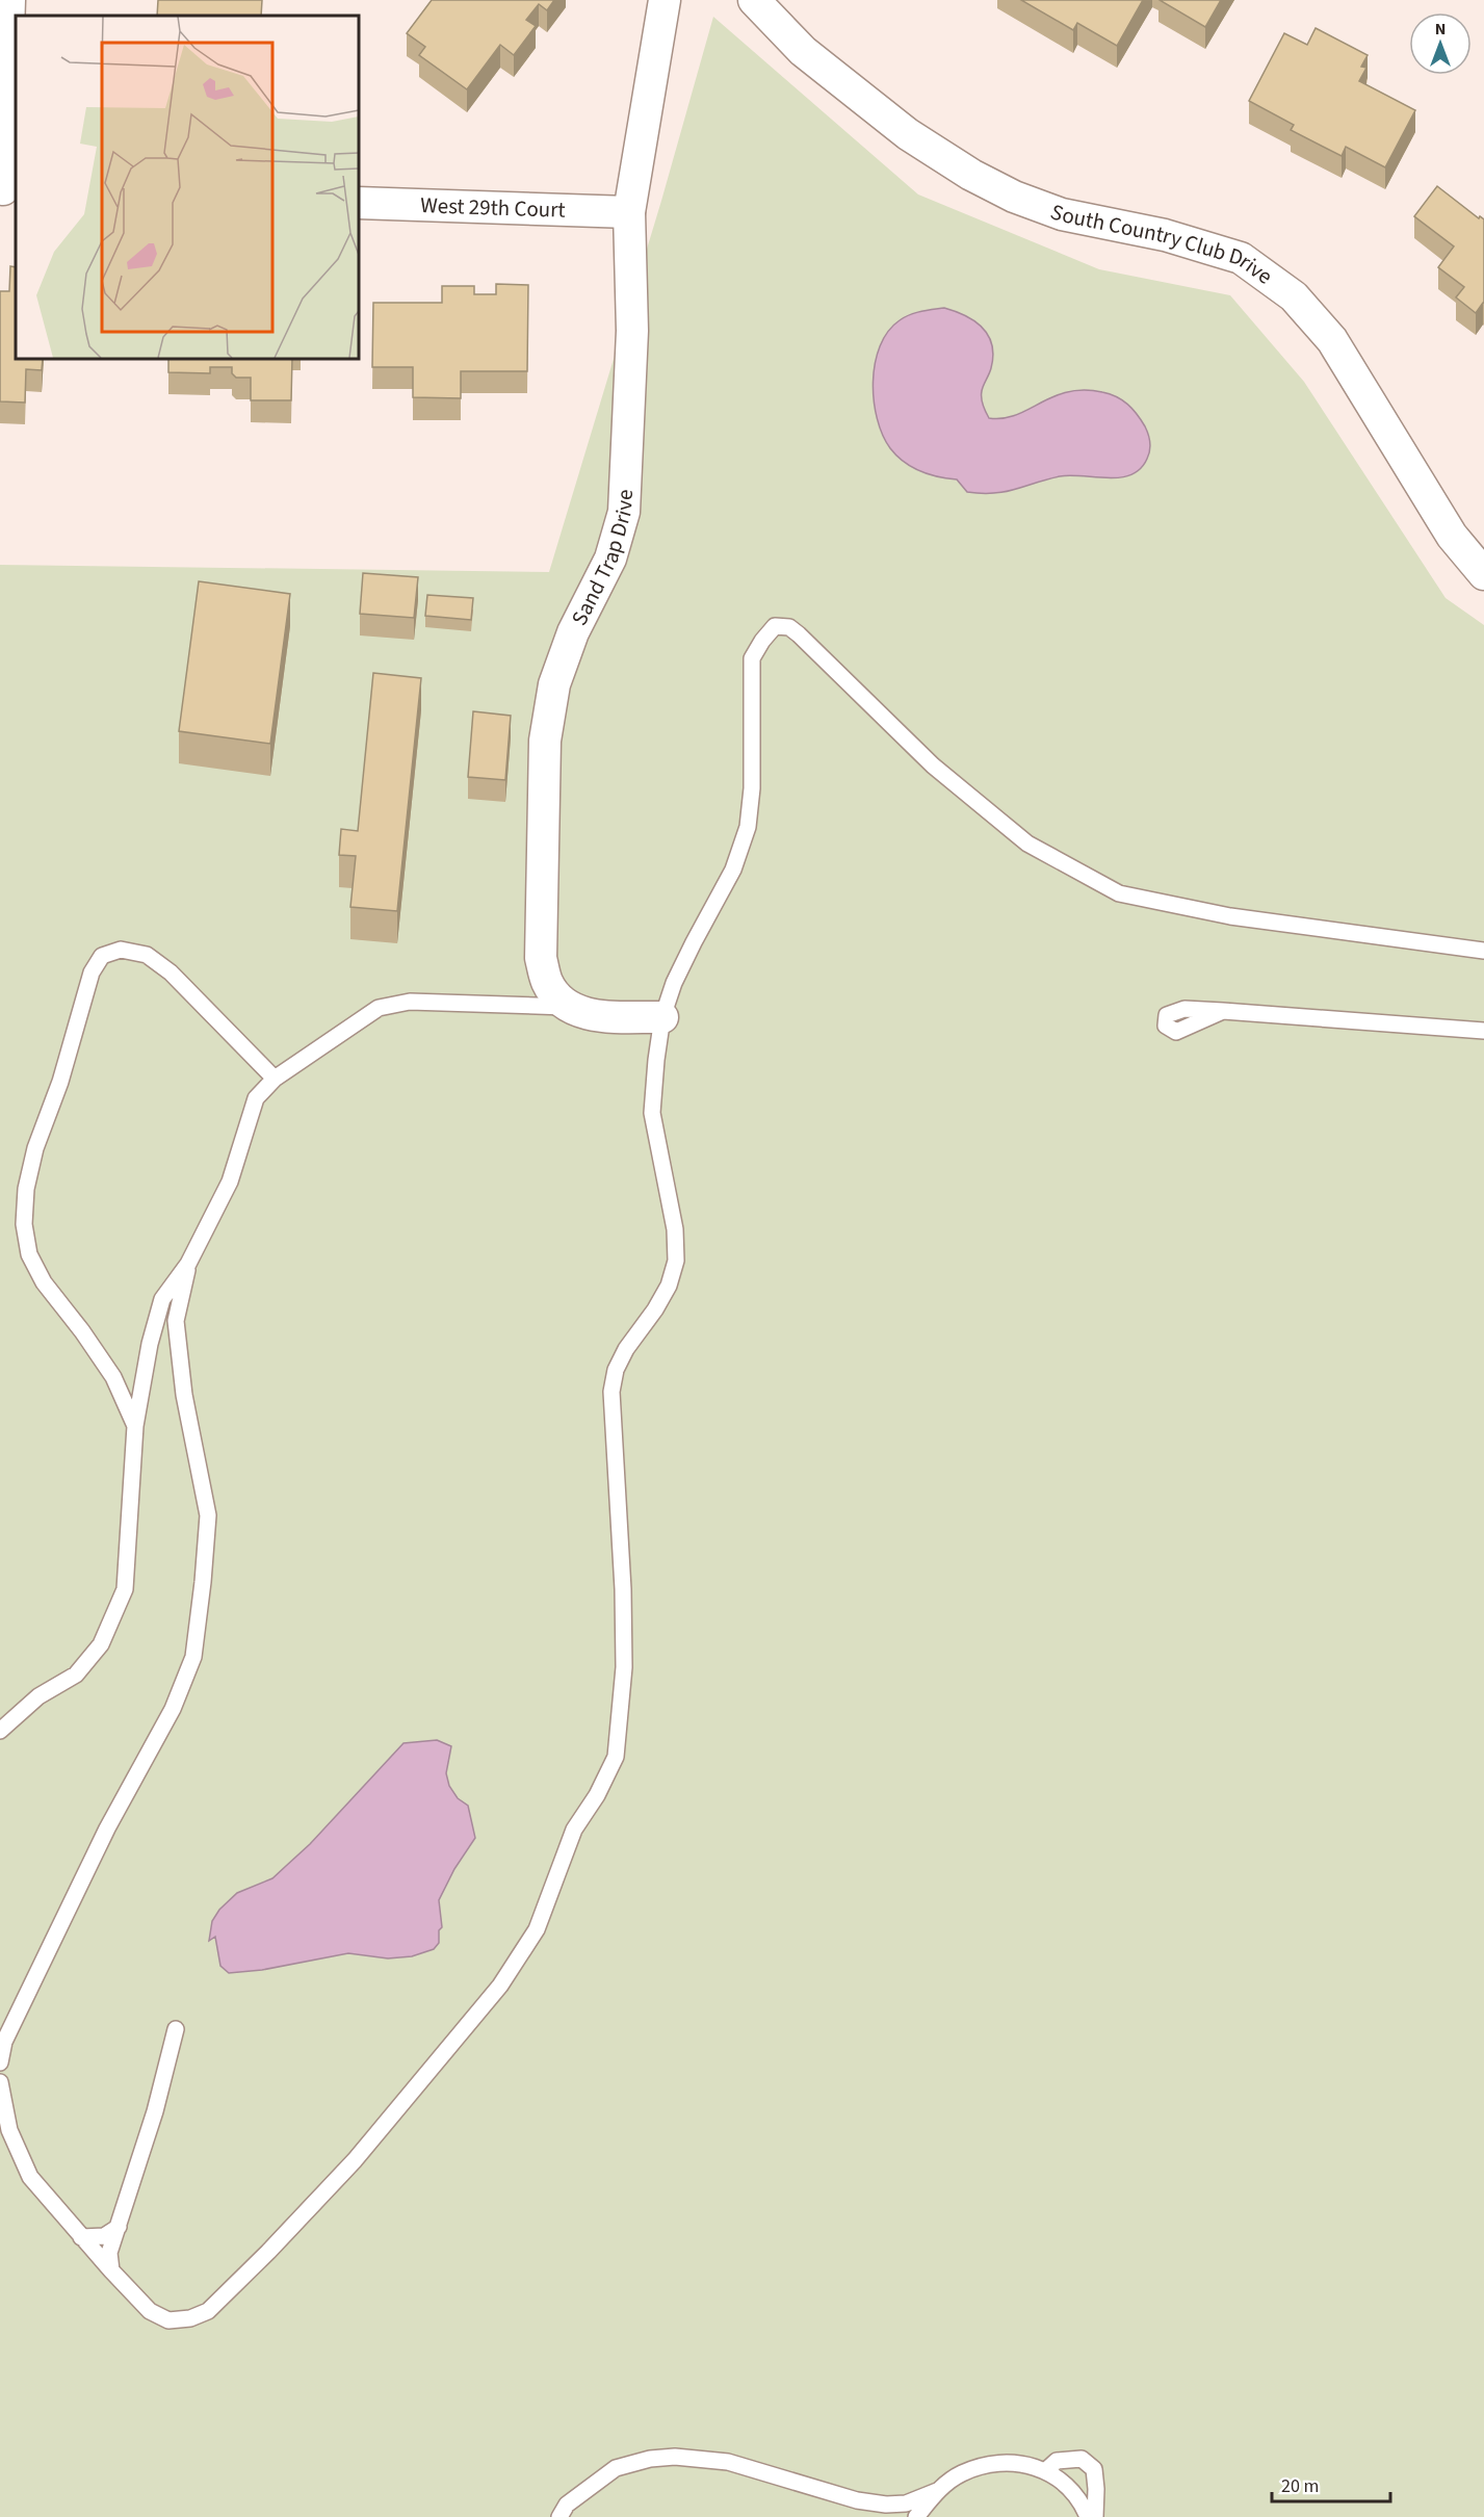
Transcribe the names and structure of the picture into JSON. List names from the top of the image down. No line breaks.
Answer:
{"streets":{"street":["West 29th Court","South Country Club Drive","Sand Trap Drive"]},"crossings":[["West 29th Court","Sand Trap Drive"]],"scale_bar":"20 m","north":"top"}
